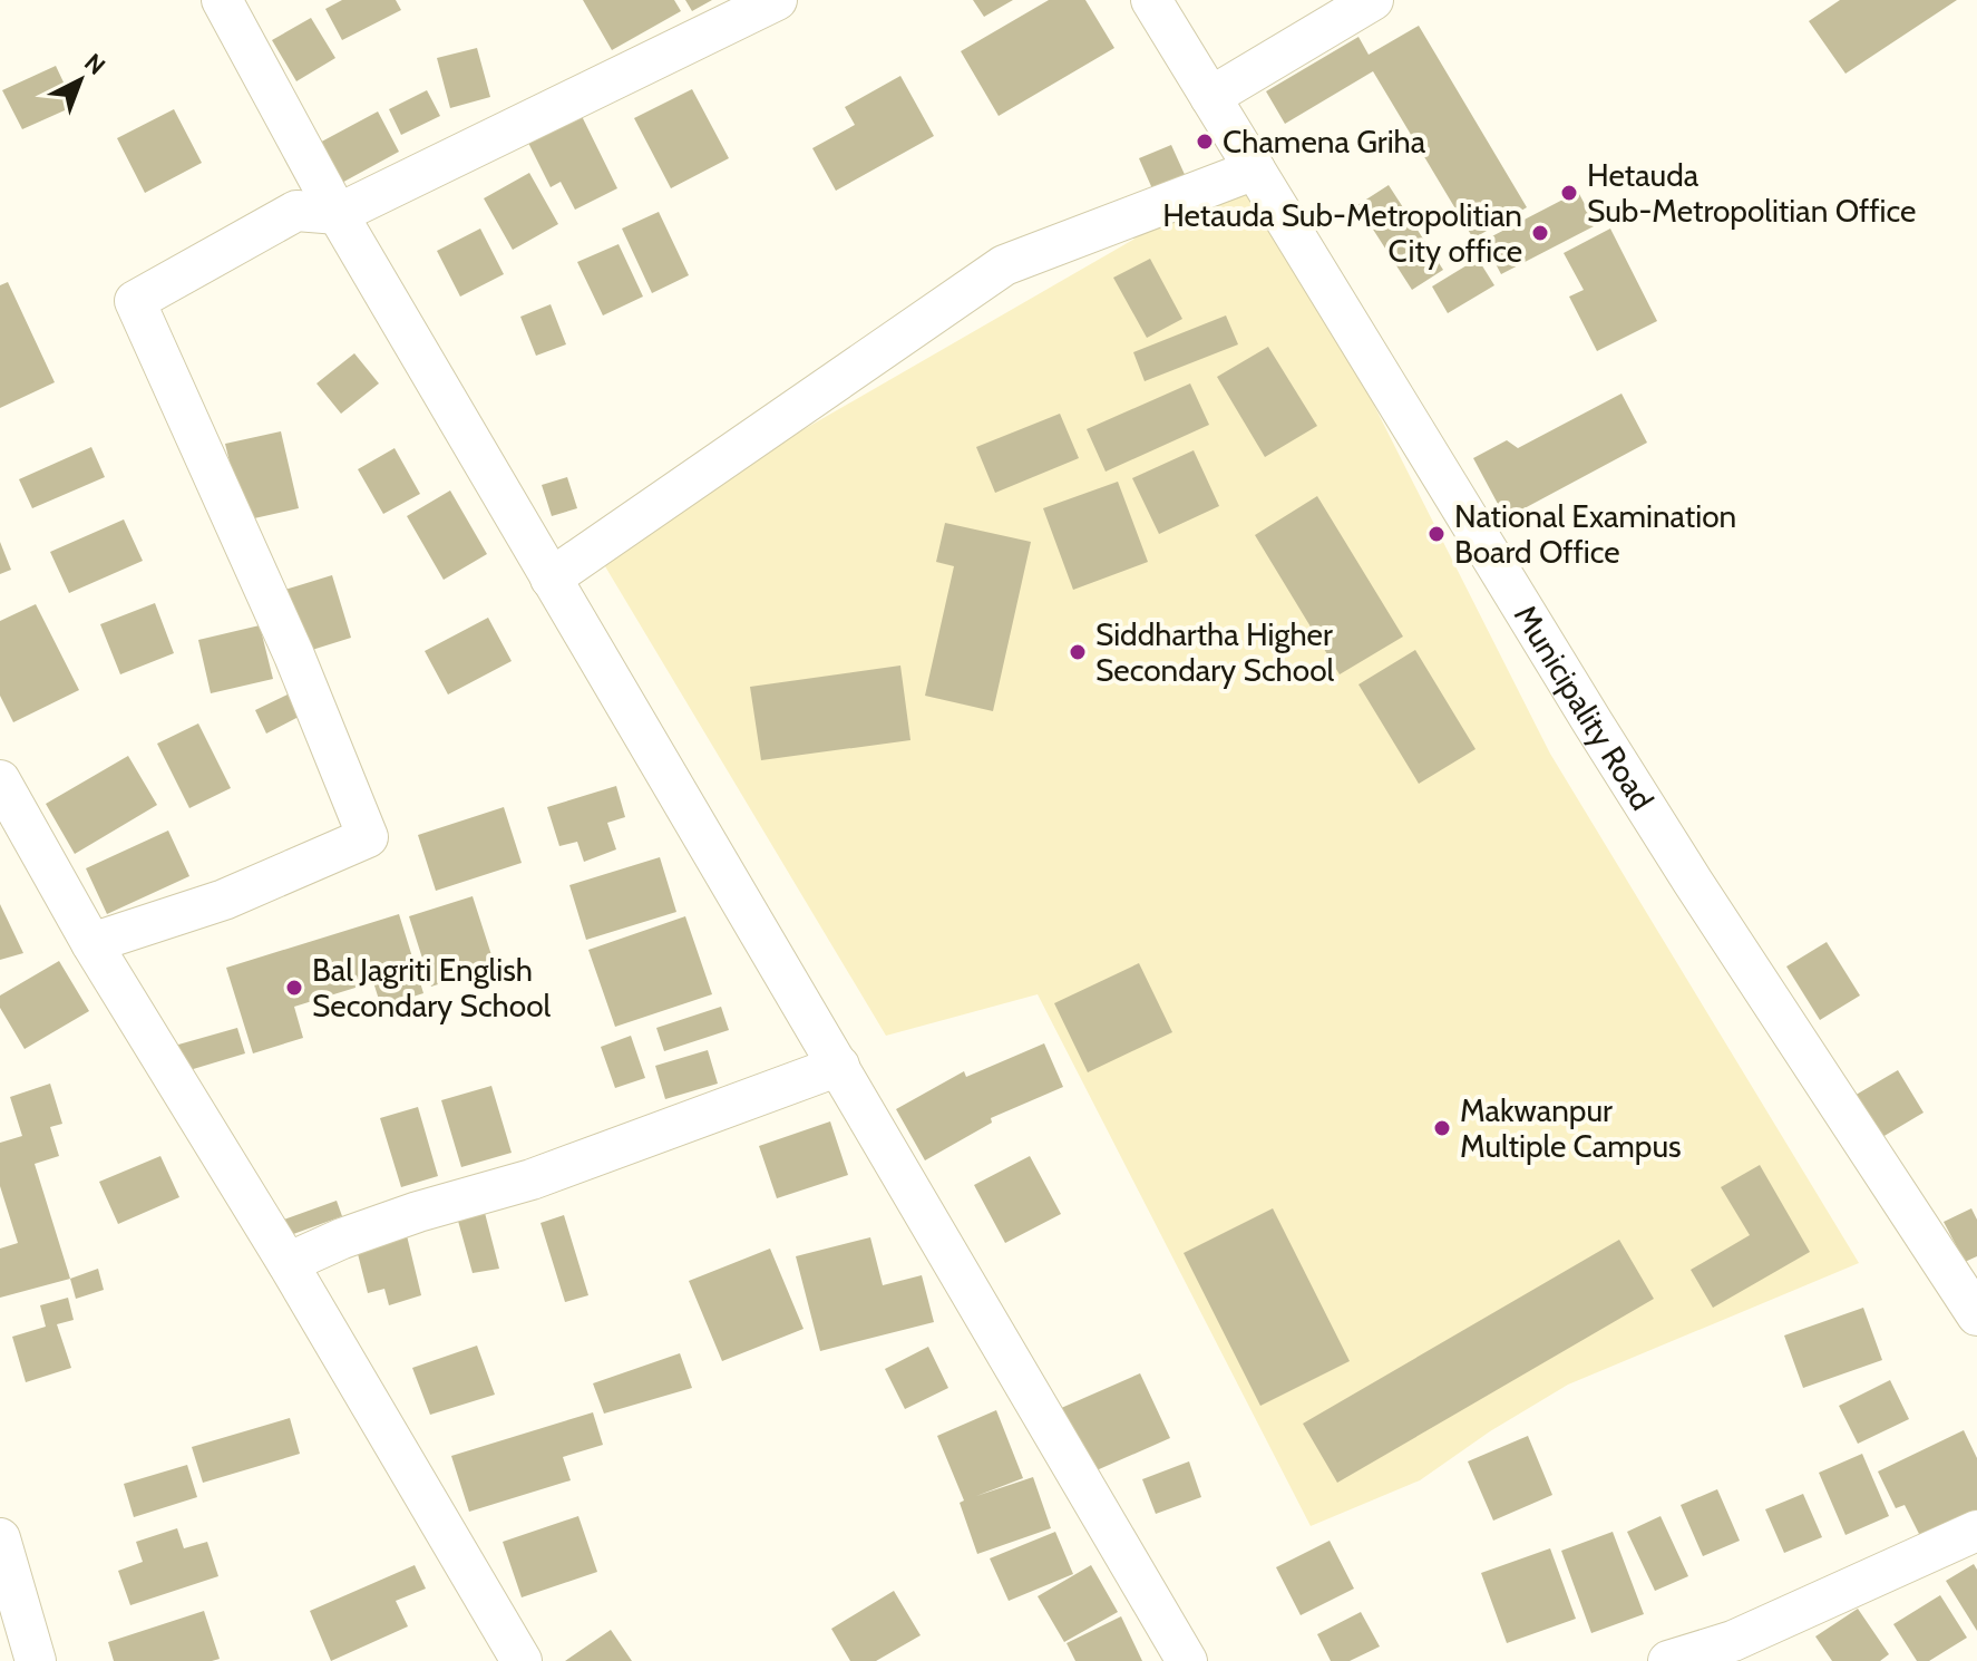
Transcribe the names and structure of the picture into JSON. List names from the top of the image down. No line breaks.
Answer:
{"streets":{"street":["Municipality Road"]},"places":["Chamena Griha","Hetauda Sub-Metropolitian Office","Hetauda Sub-Metropolitian City office","National Examination Board Office","Siddhartha Higher Secondary School","Bal Jagriti English Secondary School","Makwanpur Multiple Campus"],"north":"top right"}
